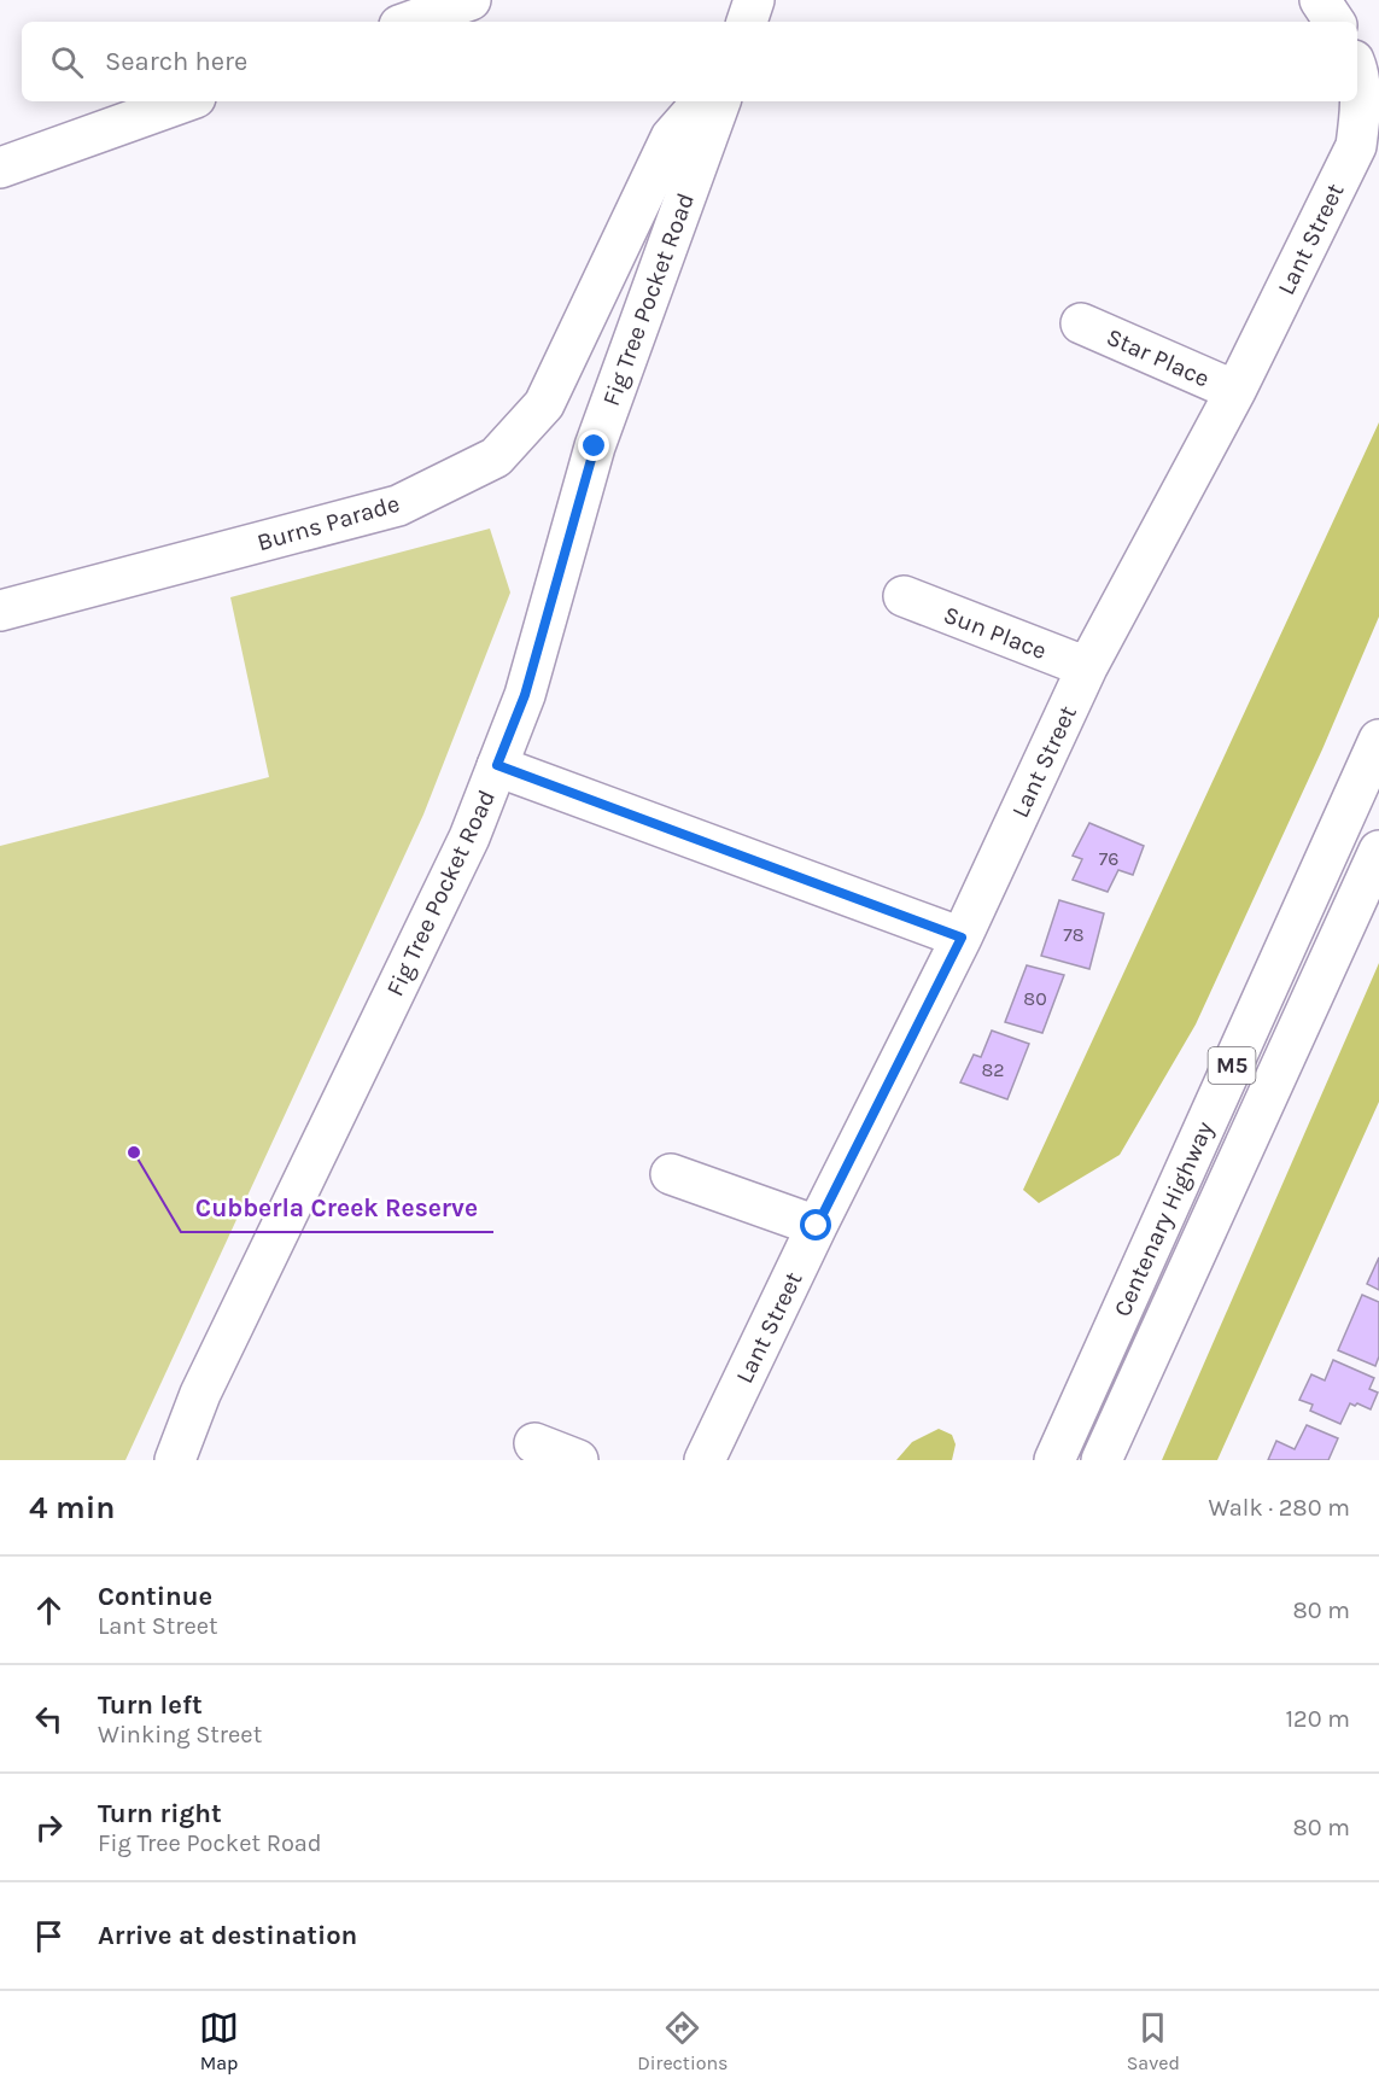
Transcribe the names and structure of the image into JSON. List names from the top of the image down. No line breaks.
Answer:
{"streets":{"main road":["Lant Street","Fig Tree Pocket Road","Star Place","Burns Parade","Sun Place","M5","Centenary Highway"]},"crossings":[["Lant Street","Star Place"],["Lant Street","Sun Place"]],"places":["Cubberla Creek Reserve"],"house_numbers":["76","78","80","82"],"page":{"search":"Search here","heading":["4 min","Walk · 280 m"],"list":[["Continue","Lant Street","80 m"],["Turn left","Winking Street","120 m"],["Turn right","Fig Tree Pocket Road","80 m"],"Arrive at destination"],"nav":["Map","Directions","Saved"]}}
